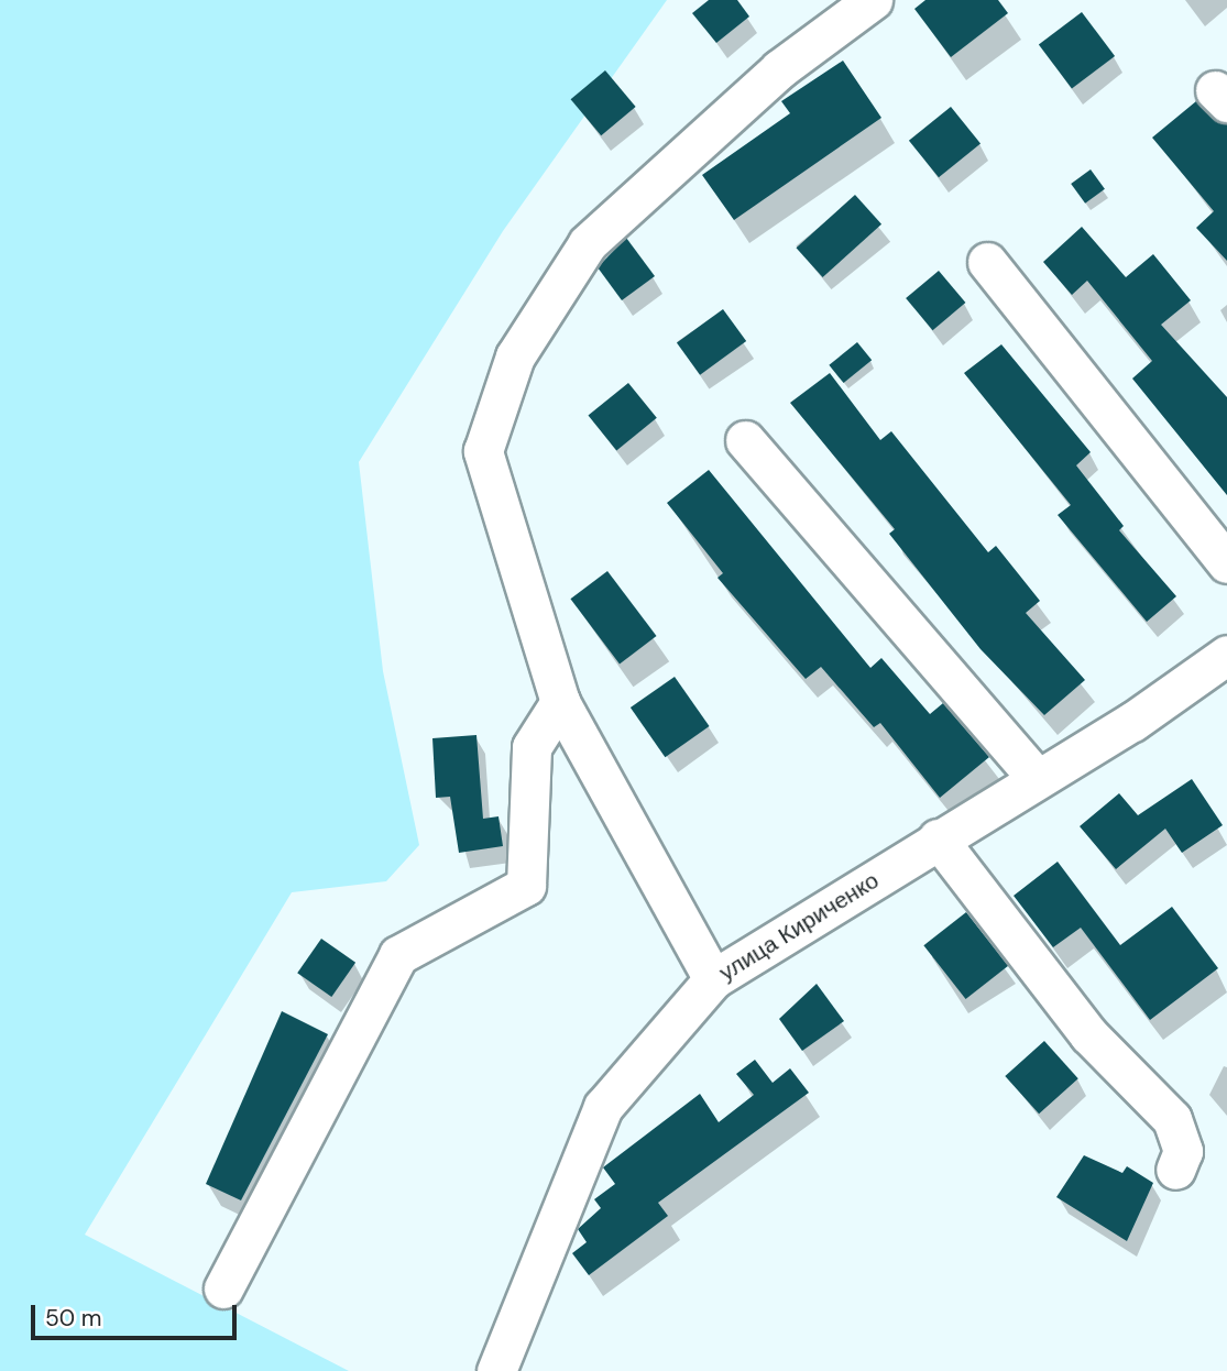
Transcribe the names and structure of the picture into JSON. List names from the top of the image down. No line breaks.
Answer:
{"streets":{"street":["улица Кириченко"]},"scale_bar":"50 m"}
